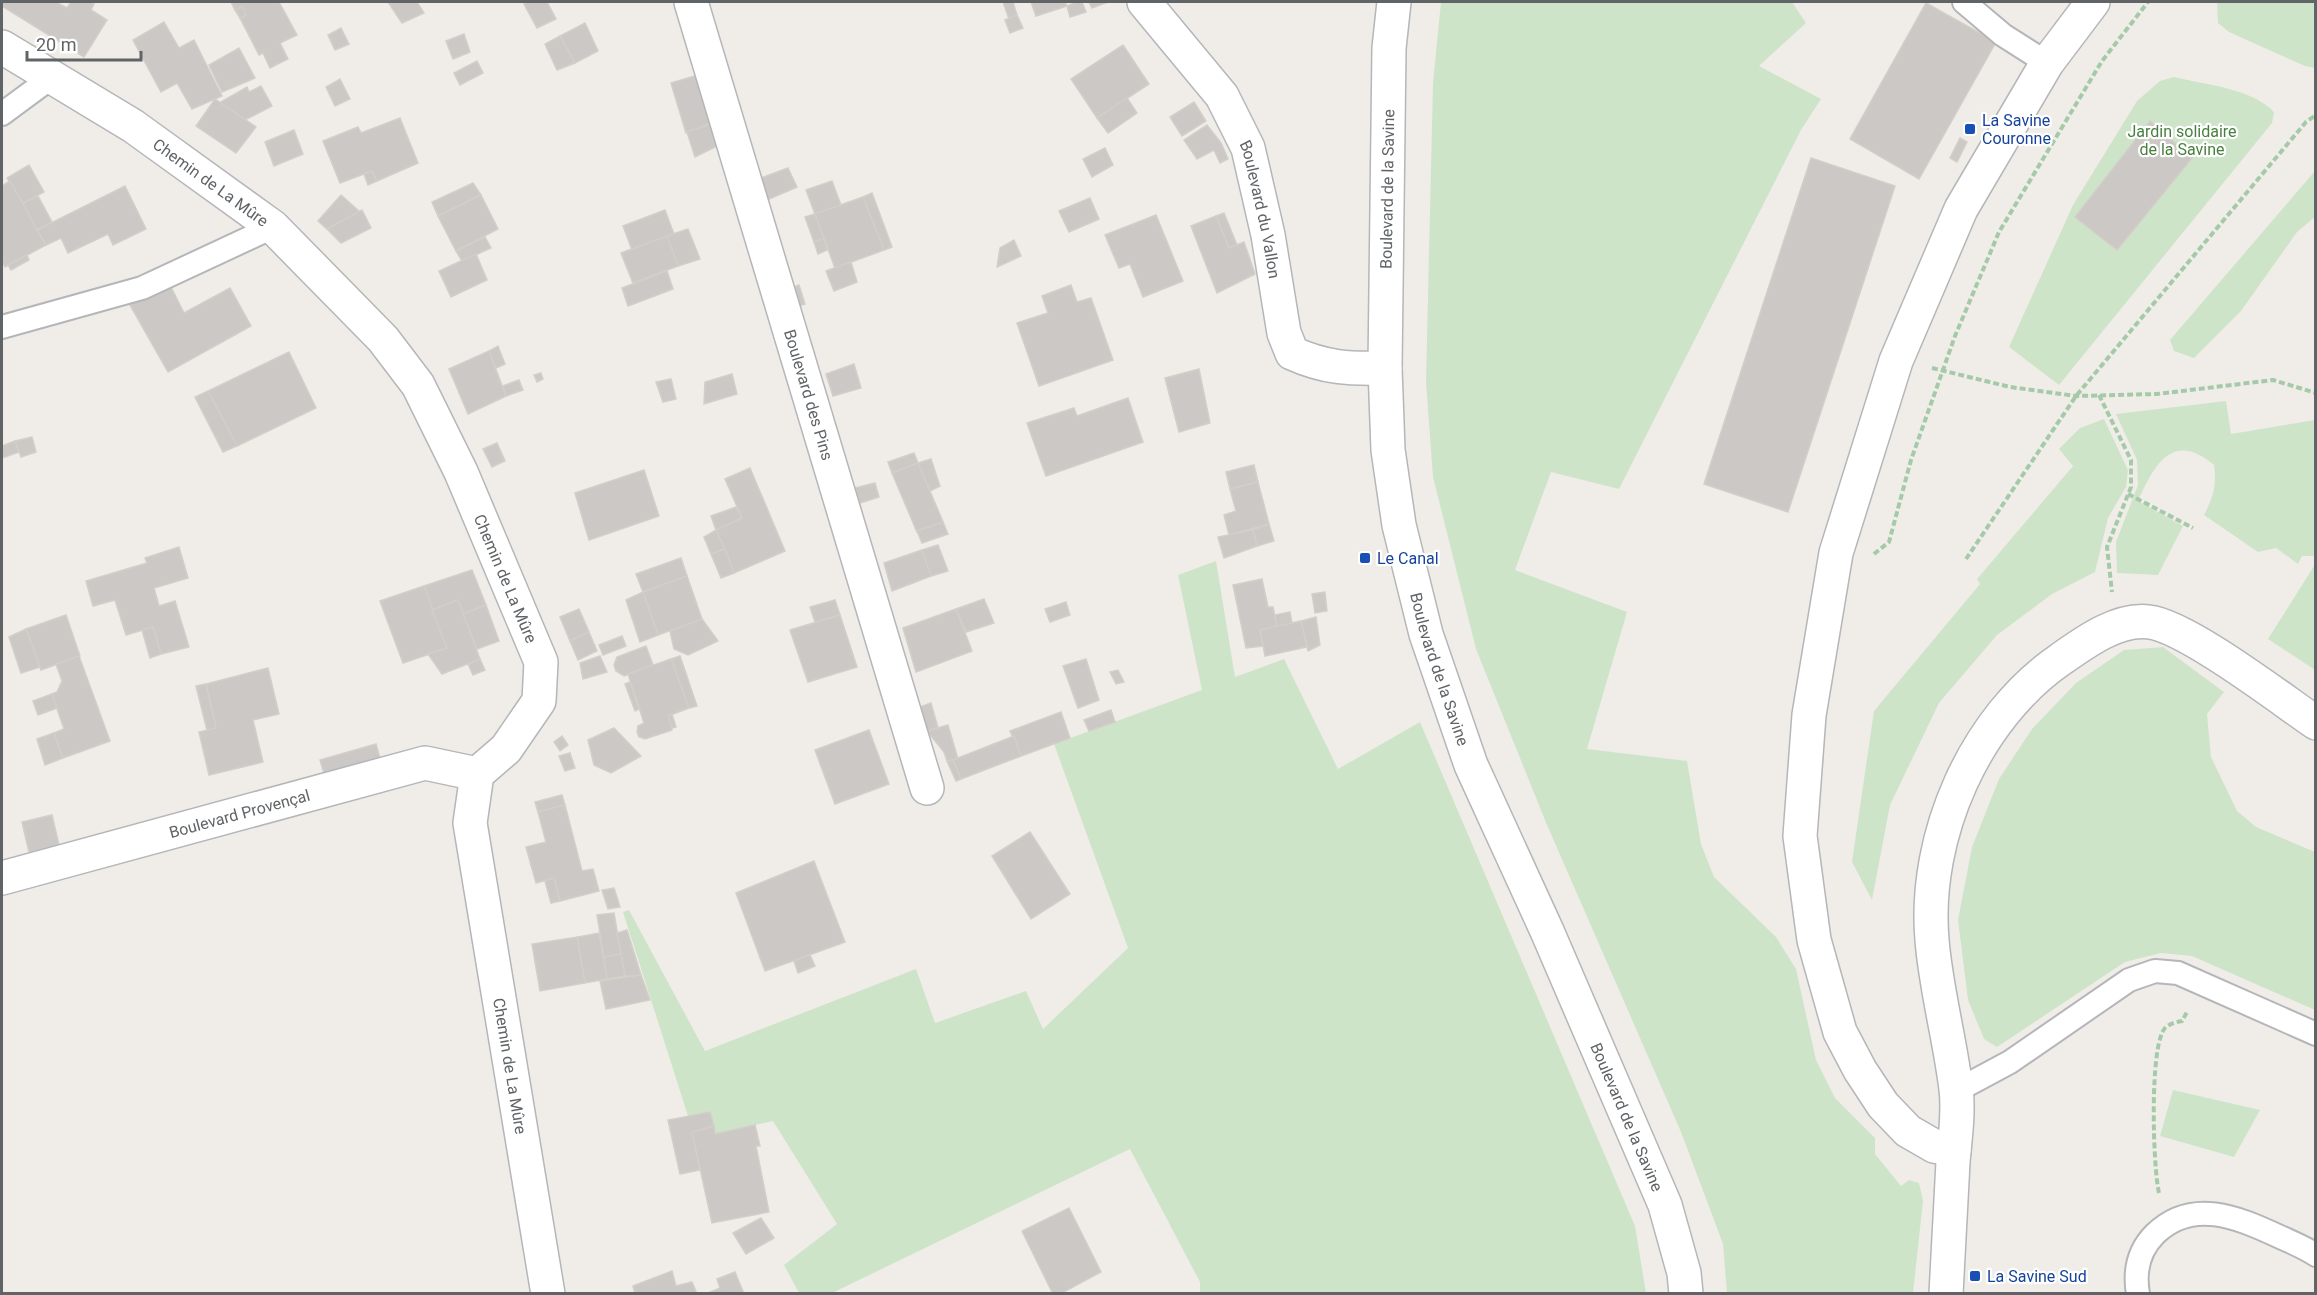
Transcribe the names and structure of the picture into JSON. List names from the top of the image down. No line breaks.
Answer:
{"streets":{"street":["Chemin de La Mûre","Boulevard de la Savine","Boulevard du Vallon","Boulevard des Pins","Boulevard Provençal"]},"crossings":[["Chemin de La Mûre","Boulevard Provençal"],["Boulevard de la Savine","Boulevard du Vallon"]],"parks":["Jardin solidaire de la Savine"],"places":{"transit":["La Savine Couronne","Le Canal","La Savine Sud"]},"scale_bar":"20 m"}
